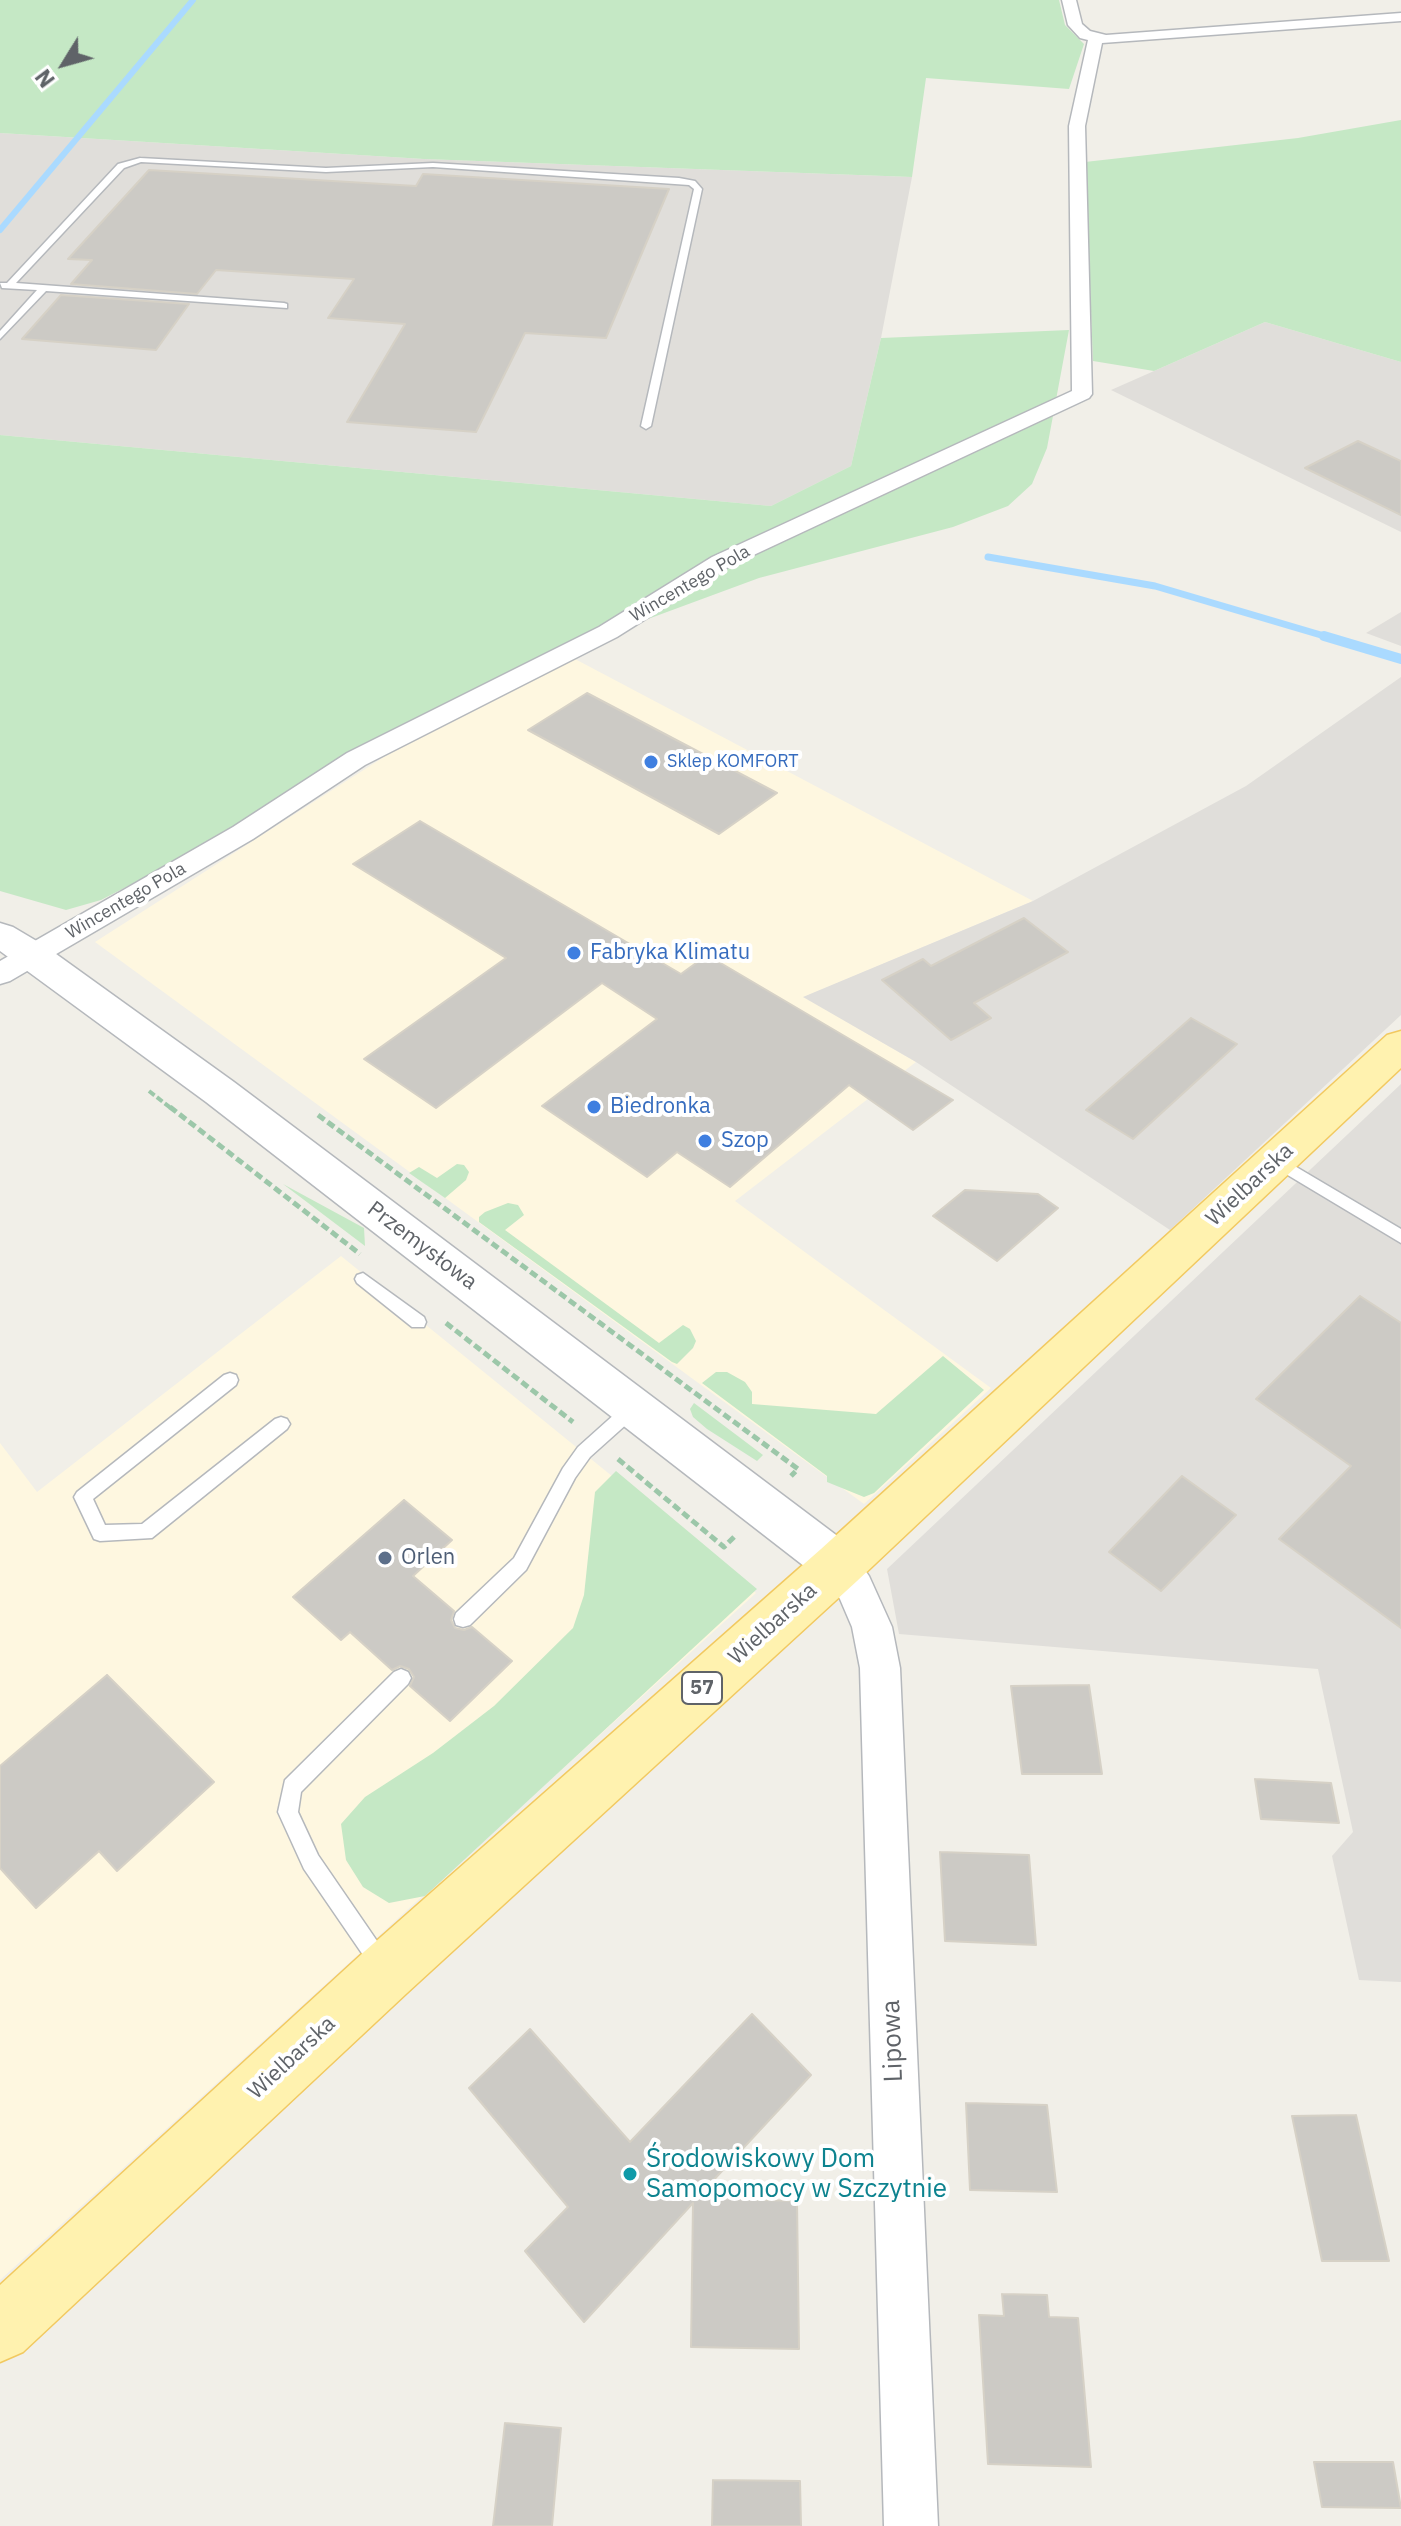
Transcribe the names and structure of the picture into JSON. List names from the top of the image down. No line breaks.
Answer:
{"streets":{"main road":["Wielbarska","57"],"street":["Wincentego Pola","Przemysłowa","Lipowa"]},"crossings":[["Wincentego Pola","Przemysłowa"],["Wielbarska","Przemysłowa"],["Wielbarska","Lipowa"],["Przemysłowa","Lipowa"]],"places":["Sklep KOMFORT","Fabryka Klimatu","Biedronka","Szop","Orlen","Środowiskowy Dom Samopomocy w Szczytnie"],"north":"bottom left"}
